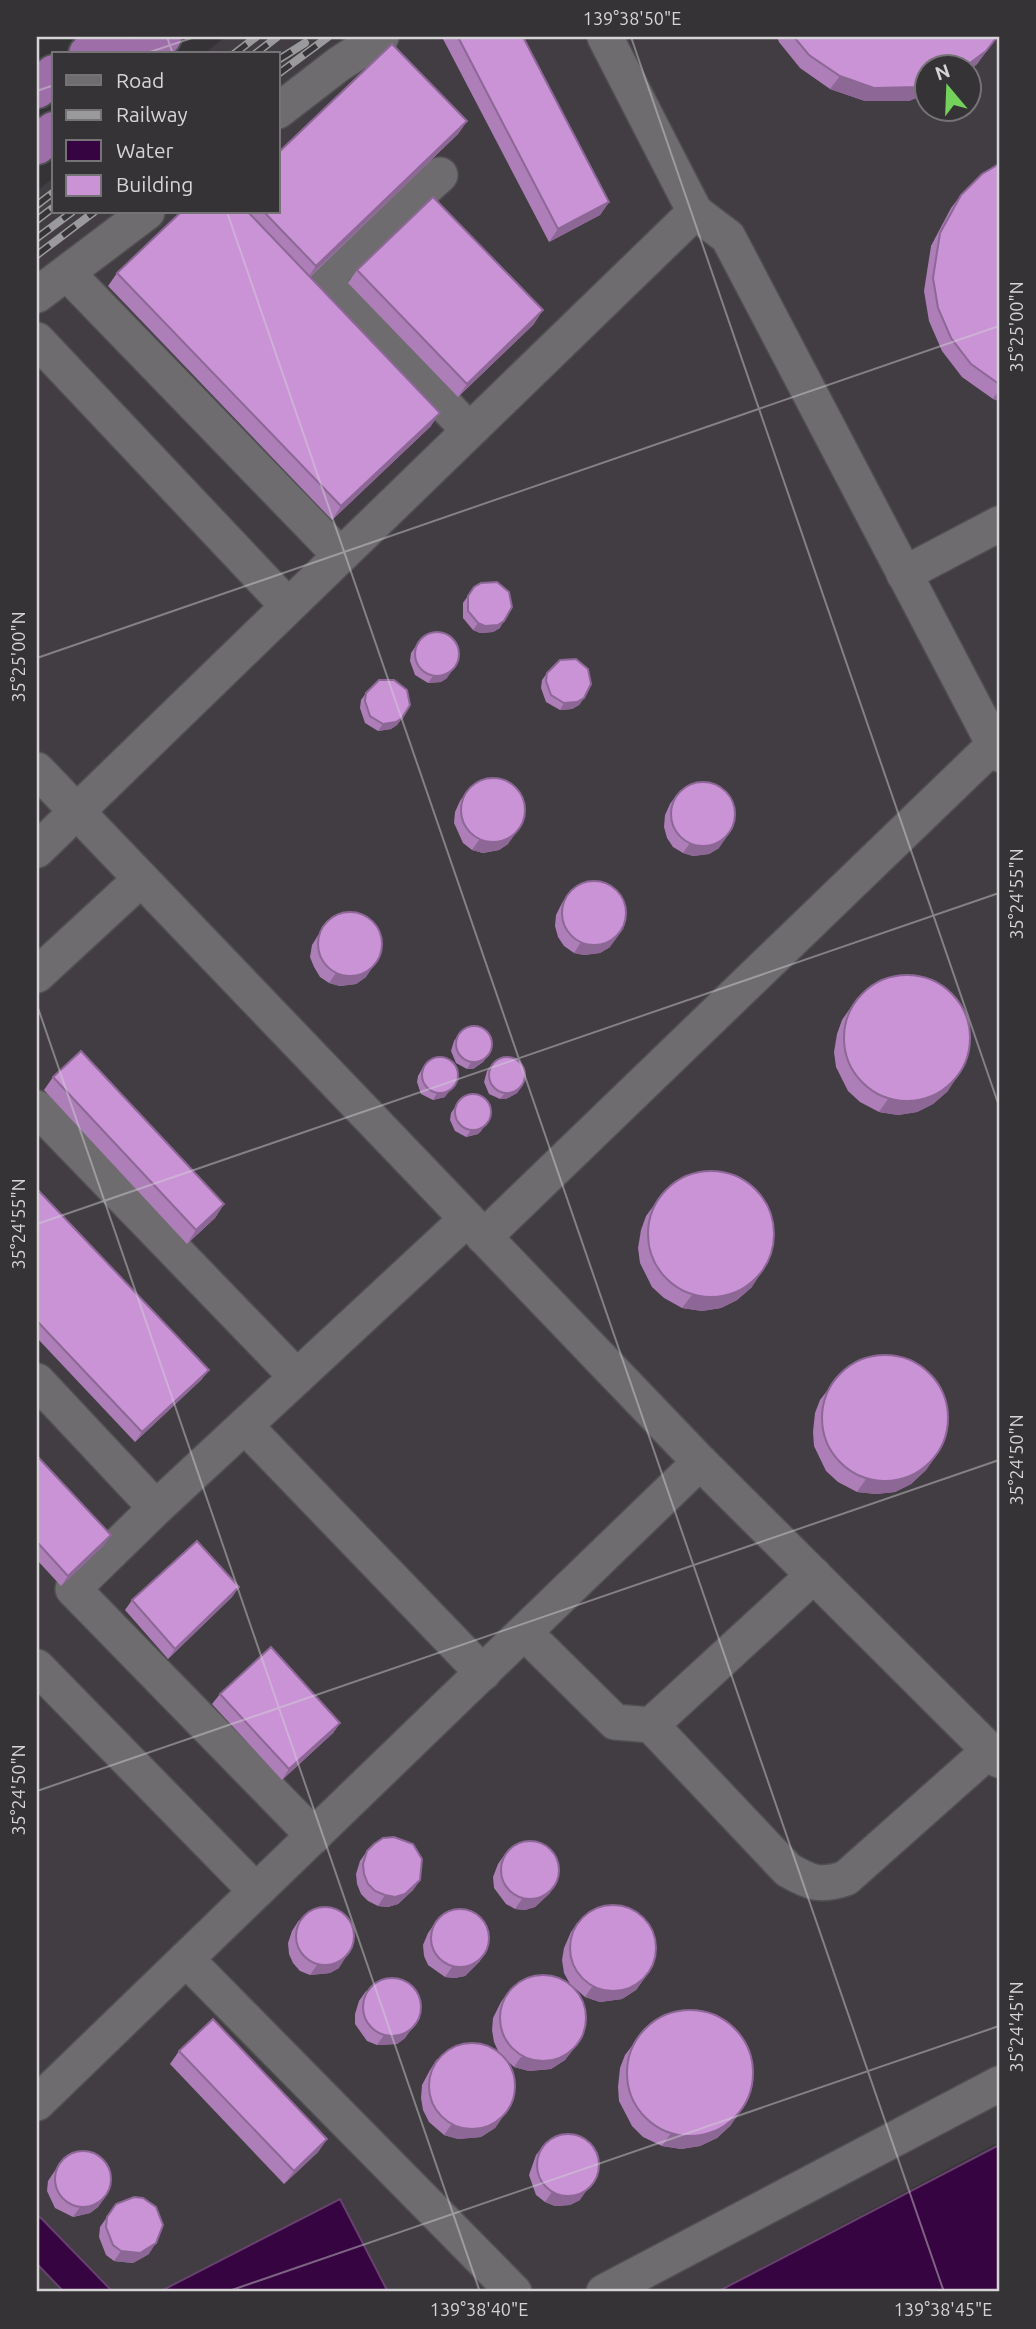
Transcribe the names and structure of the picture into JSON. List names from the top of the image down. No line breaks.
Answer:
{"legend":["Road","Railway","Water","Building"],"north":"top","coordinates":["139°38'50\"E","35°25'00\"N","35°24'55\"N","35°24'50\"N","35°24'45\"N","139°38'40\"E","139°38'45\"E"]}
